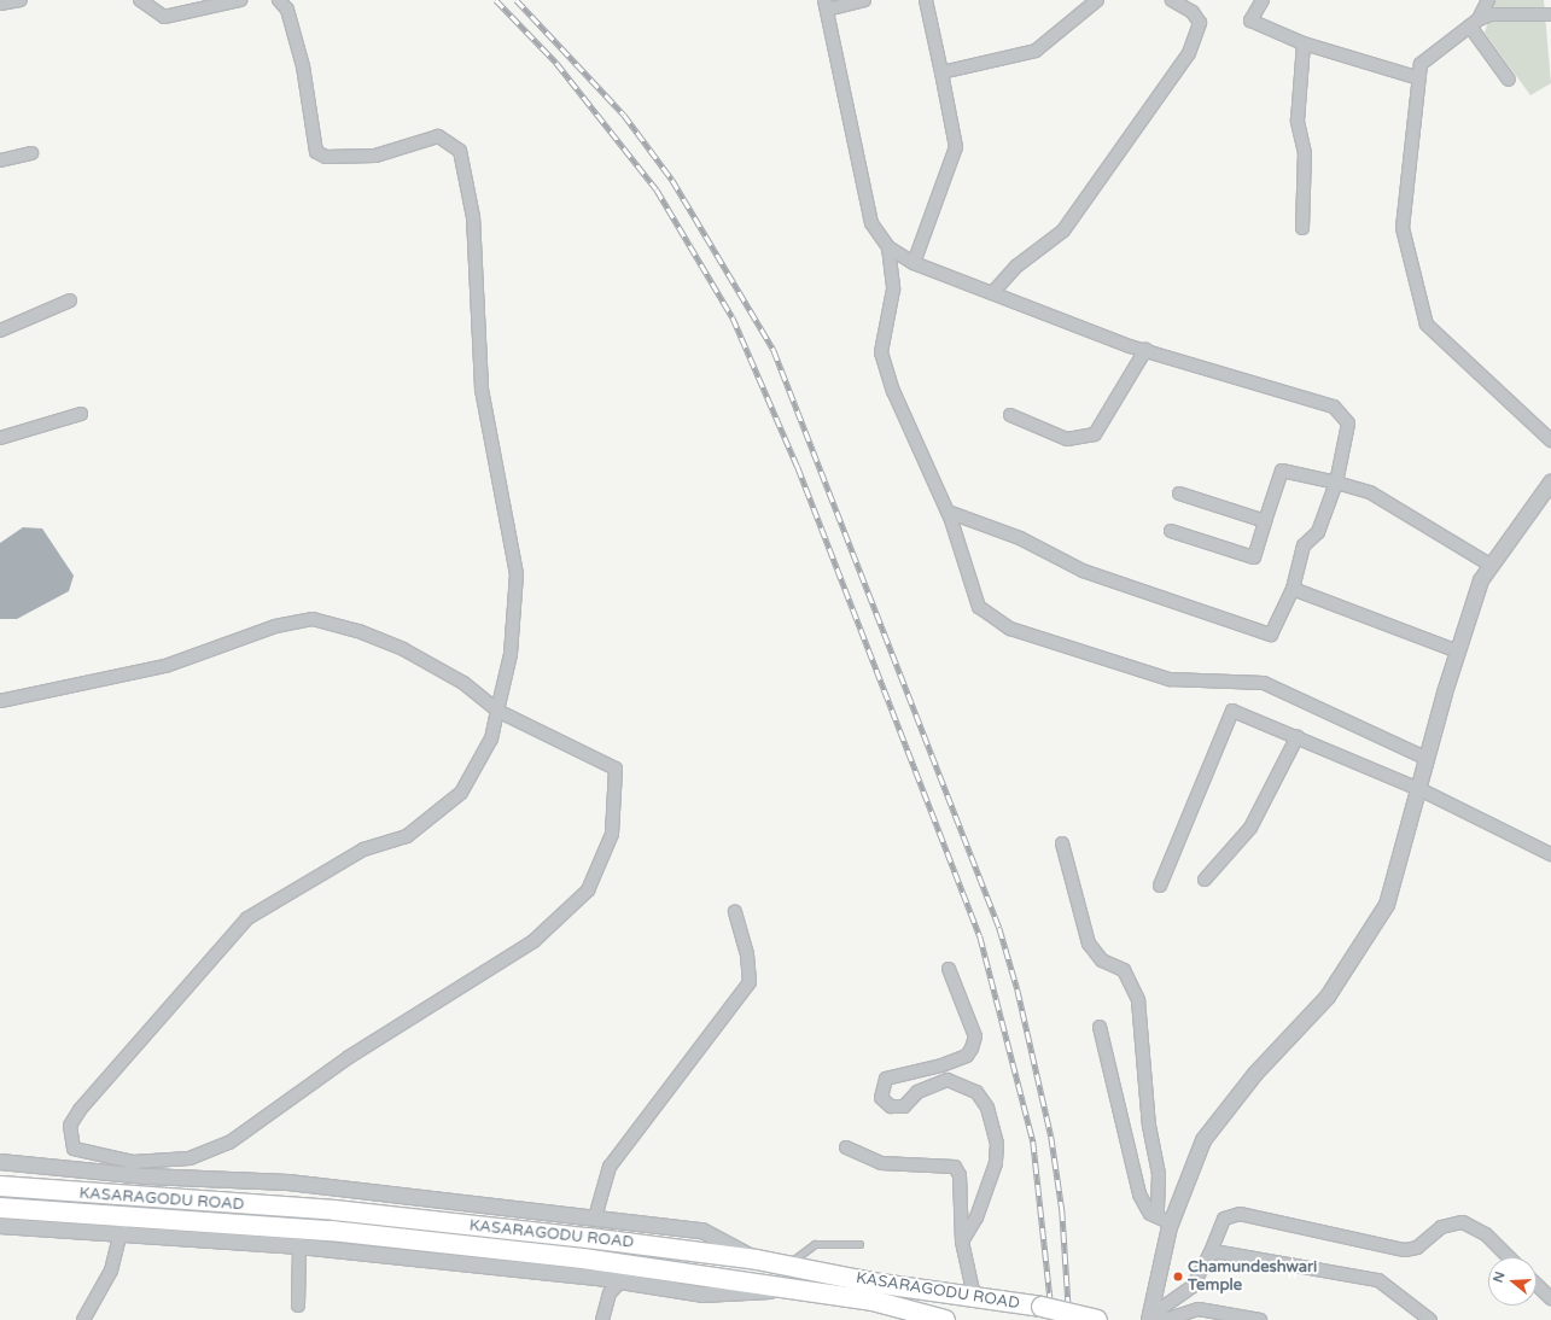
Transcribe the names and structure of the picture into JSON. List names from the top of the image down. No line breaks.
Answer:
{"streets":{"highway":["KASARAGODU ROAD"]},"places":["Chamundeshwari Temple"],"north":"left"}
